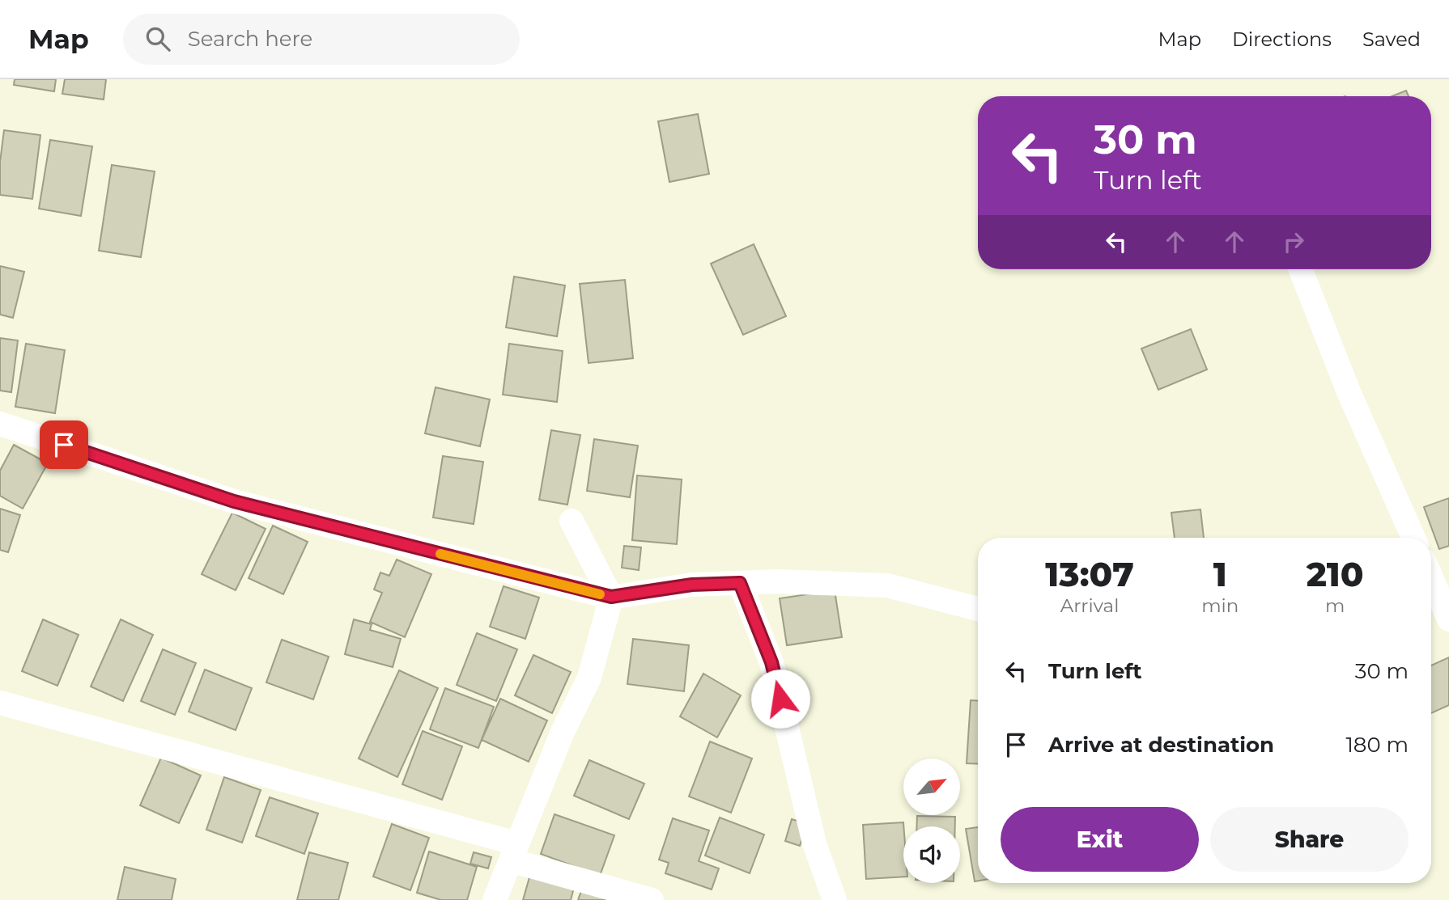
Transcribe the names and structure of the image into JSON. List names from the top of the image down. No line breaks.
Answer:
{"north":"top right","page":{"header":"Map","search":"Search here","nav":["Map","Directions","Saved"],"turn":["30 m","Turn left"],"eta":["13:07","Arrival","1","min","210","m"],"list":[{"name":"Turn left","value":"30 m"},{"name":"Arrive at destination","value":"180 m"}],"buttons":["Exit","Share"]}}
